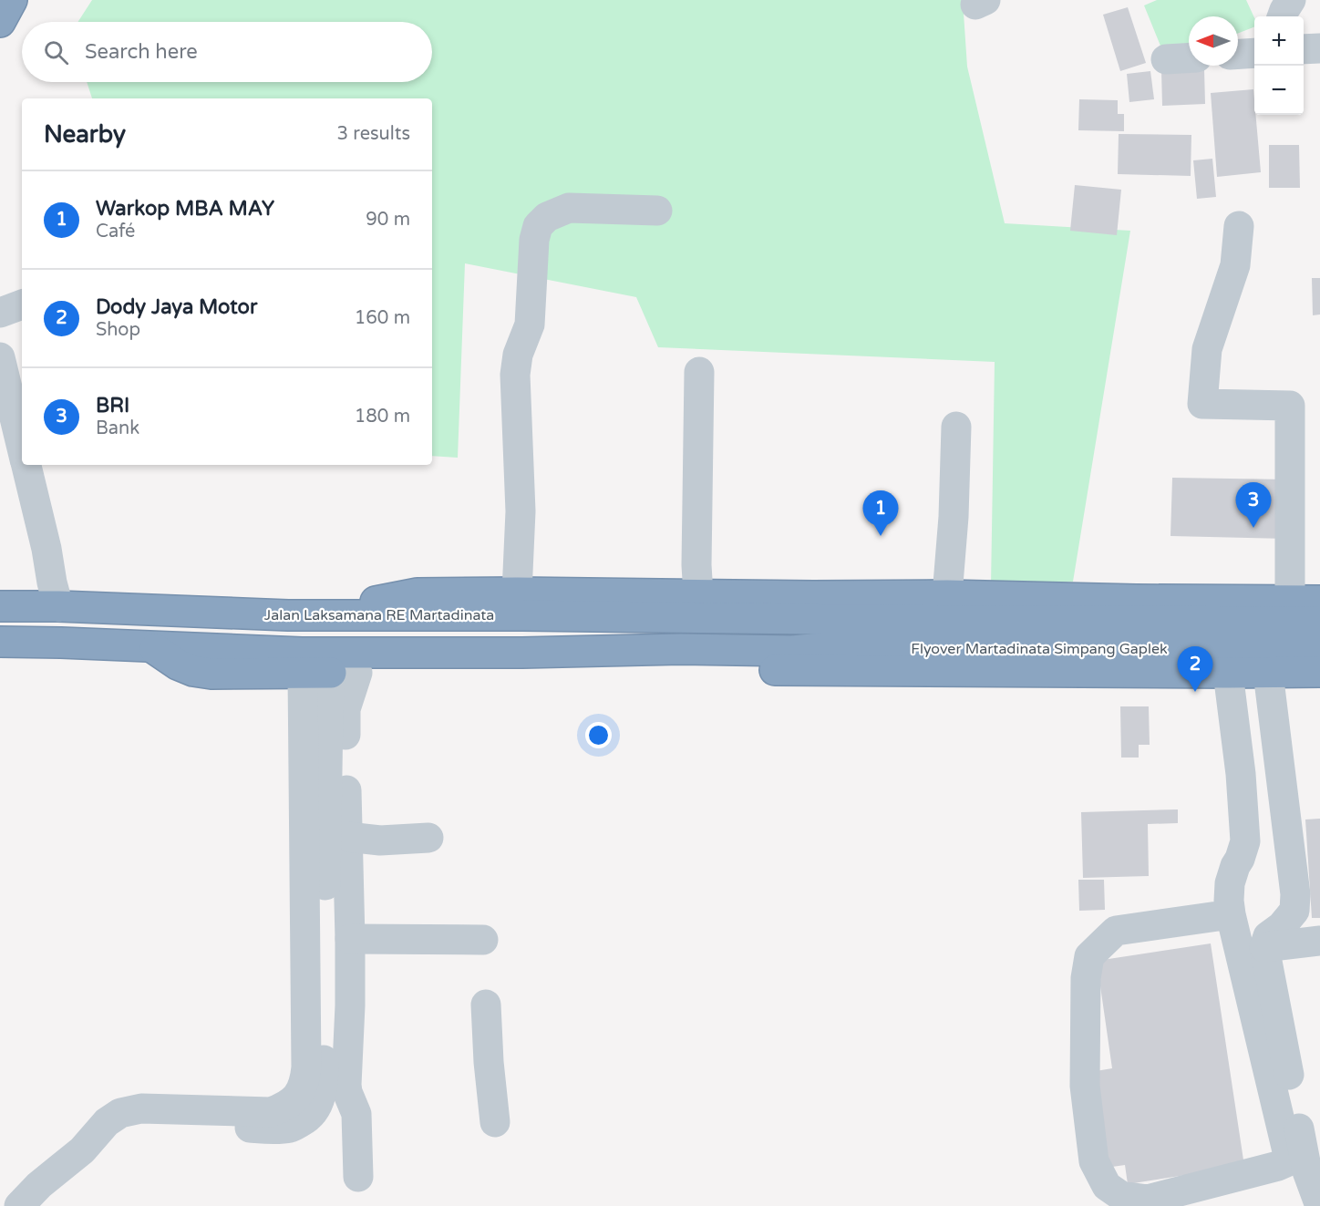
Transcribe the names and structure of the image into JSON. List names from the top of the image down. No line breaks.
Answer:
{"streets":{"highway":["Jalan Laksamana RE Martadinata","Flyover Martadinata Simpang Gaplek"]},"crossings":[["Jalan Laksamana RE Martadinata","Flyover Martadinata Simpang Gaplek"]],"north":"left","page":{"map_buttons":["+","−"],"search":"Search here","heading":["Nearby","3 results"],"list":[{"mark":"1","name":"Warkop MBA MAY","note":"Café","value":"90 m"},{"mark":"2","name":"Dody Jaya Motor","note":"Shop","value":"160 m"},{"mark":"3","name":"BRI","note":"Bank","value":"180 m"}],"pins":["3","1","2"]}}
